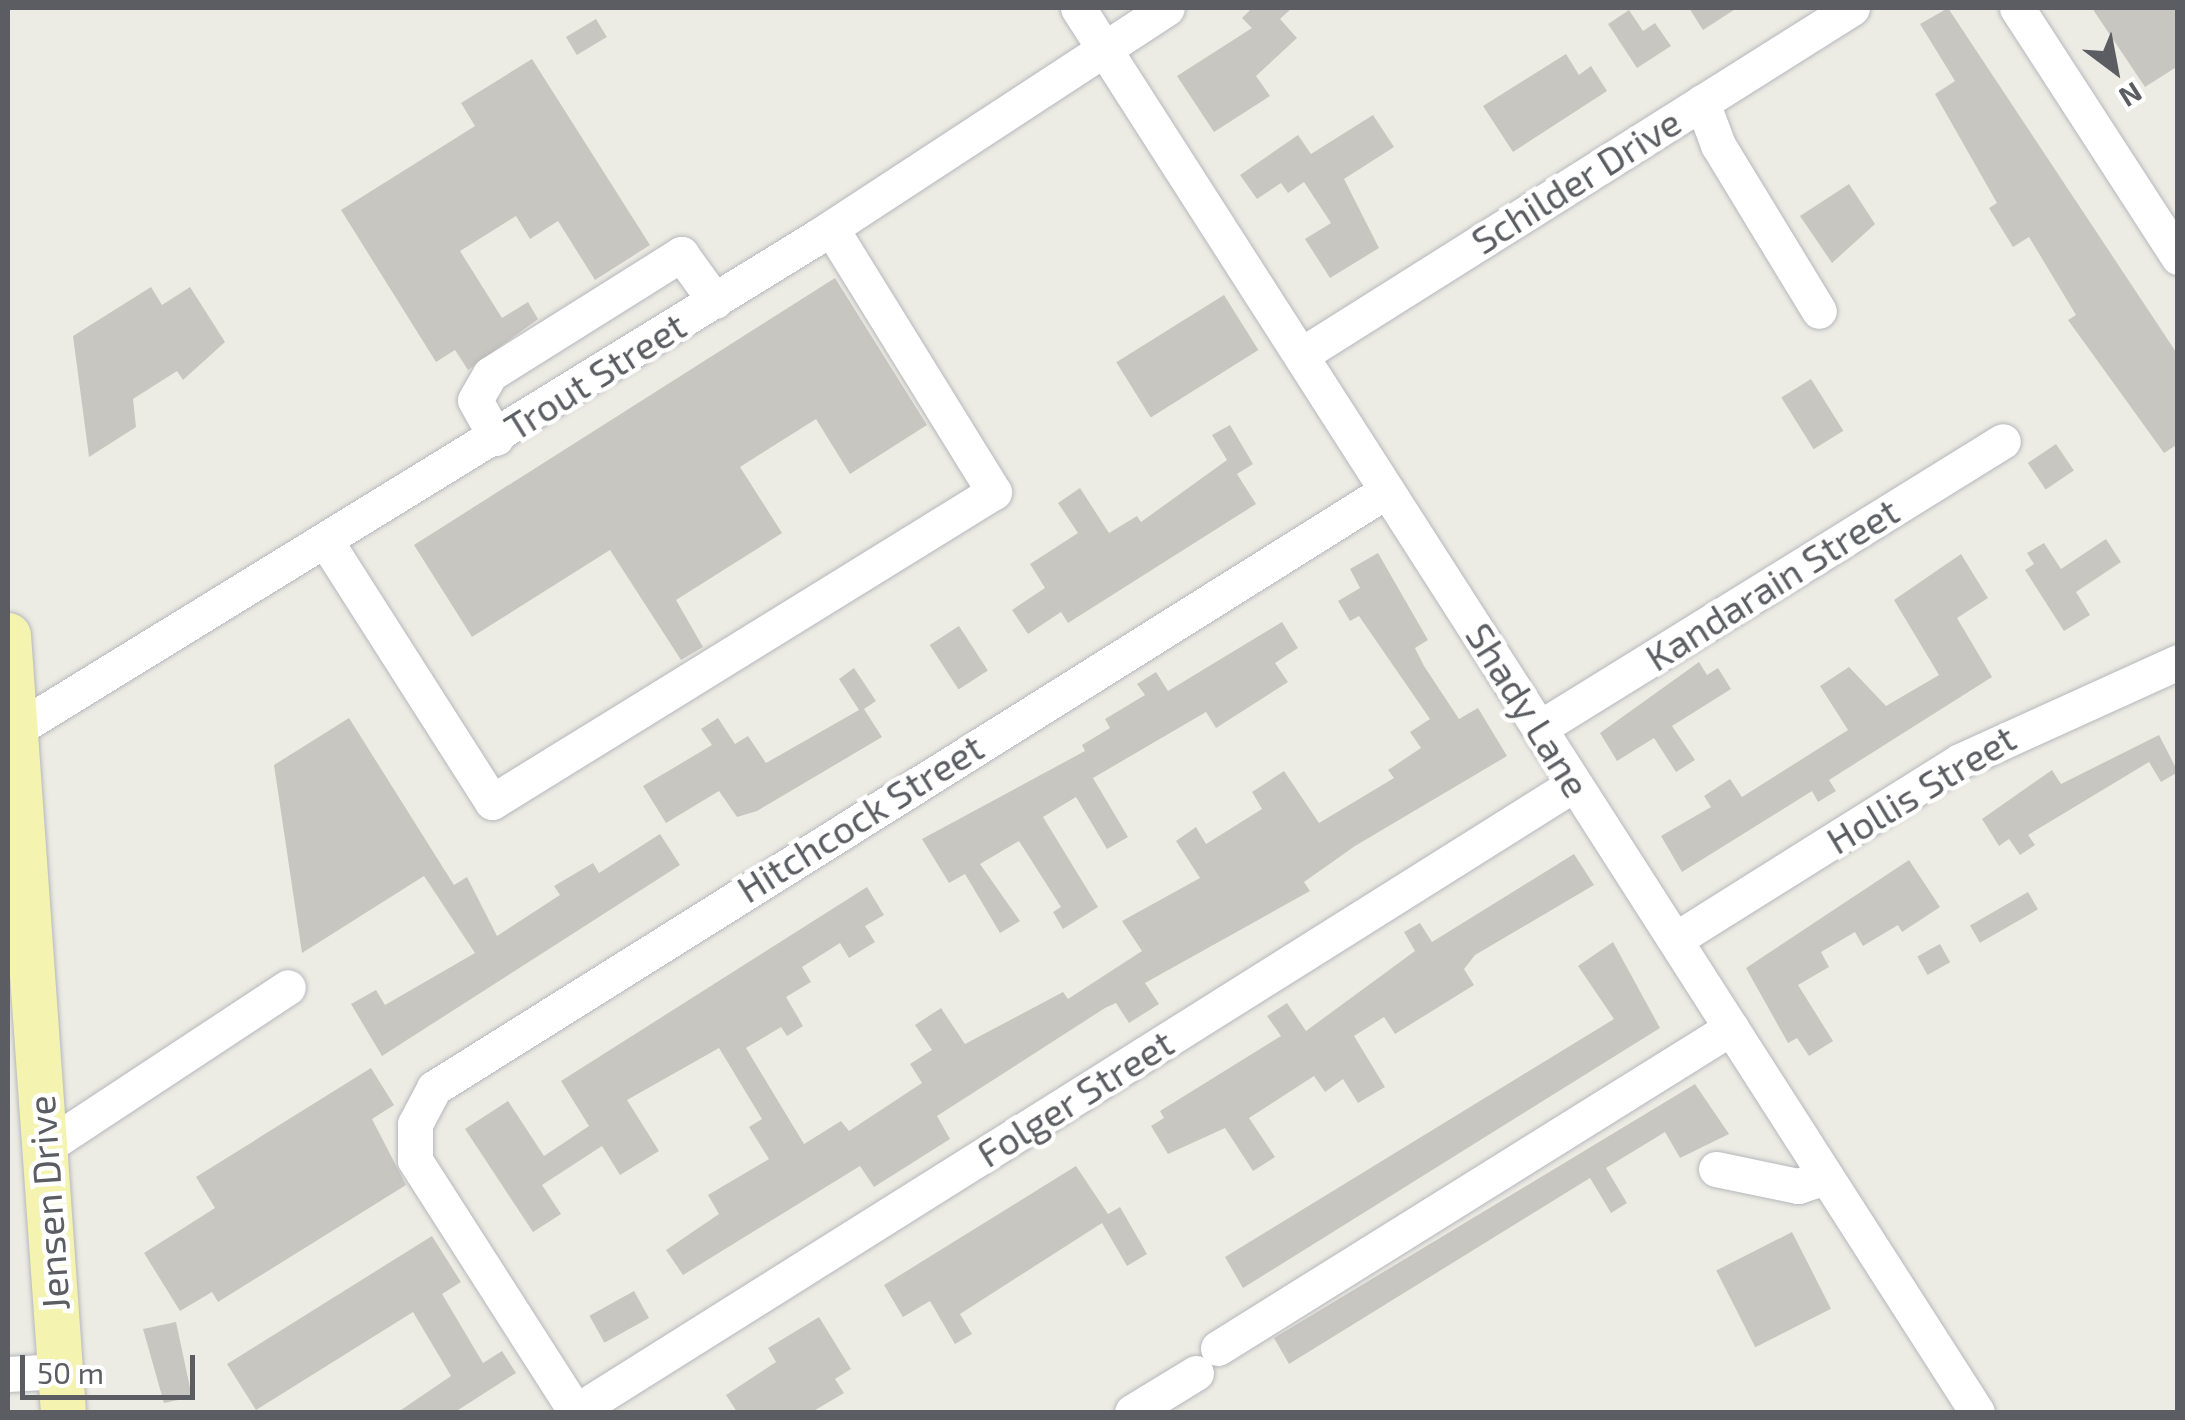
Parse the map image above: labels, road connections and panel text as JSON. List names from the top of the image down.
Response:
{
  "streets": {
    "main road": ["Jensen Drive"],
    "street": [
      "Schilder Drive",
      "Trout Street",
      "Kandarain Street",
      "Shady Lane",
      "Hollis Street",
      "Hitchcock Street",
      "Folger Street"
    ]
  },
  "crossings": [
    ["Schilder Drive", "Shady Lane"],
    ["Trout Street", "Shady Lane"],
    ["Trout Street", "Jensen Drive"],
    ["Kandarain Street", "Shady Lane"],
    ["Shady Lane", "Hollis Street"],
    ["Shady Lane", "Hitchcock Street"],
    ["Shady Lane", "Folger Street"],
    ["Hitchcock Street", "Folger Street"]
  ],
  "scale_bar": "50 m",
  "north": "bottom right"
}
